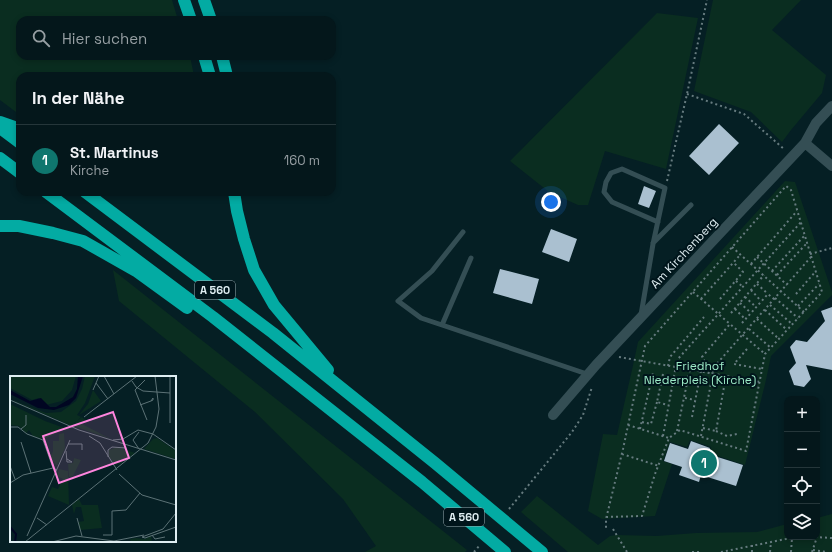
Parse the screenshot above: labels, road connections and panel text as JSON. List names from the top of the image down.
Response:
{
  "streets": {
    "highway": ["A 560"],
    "street": ["Am Kirchenberg"]
  },
  "parks": ["Friedhof Niederpleis (Kirche)"],
  "page": {
    "search": "Hier suchen",
    "heading": "In der Nähe",
    "list": [
      {
        "mark": "1",
        "name": "St. Martinus",
        "note": "Kirche",
        "value": "160 m"
      }
    ],
    "map_buttons": ["+", "−"],
    "pins": "1"
  }
}
